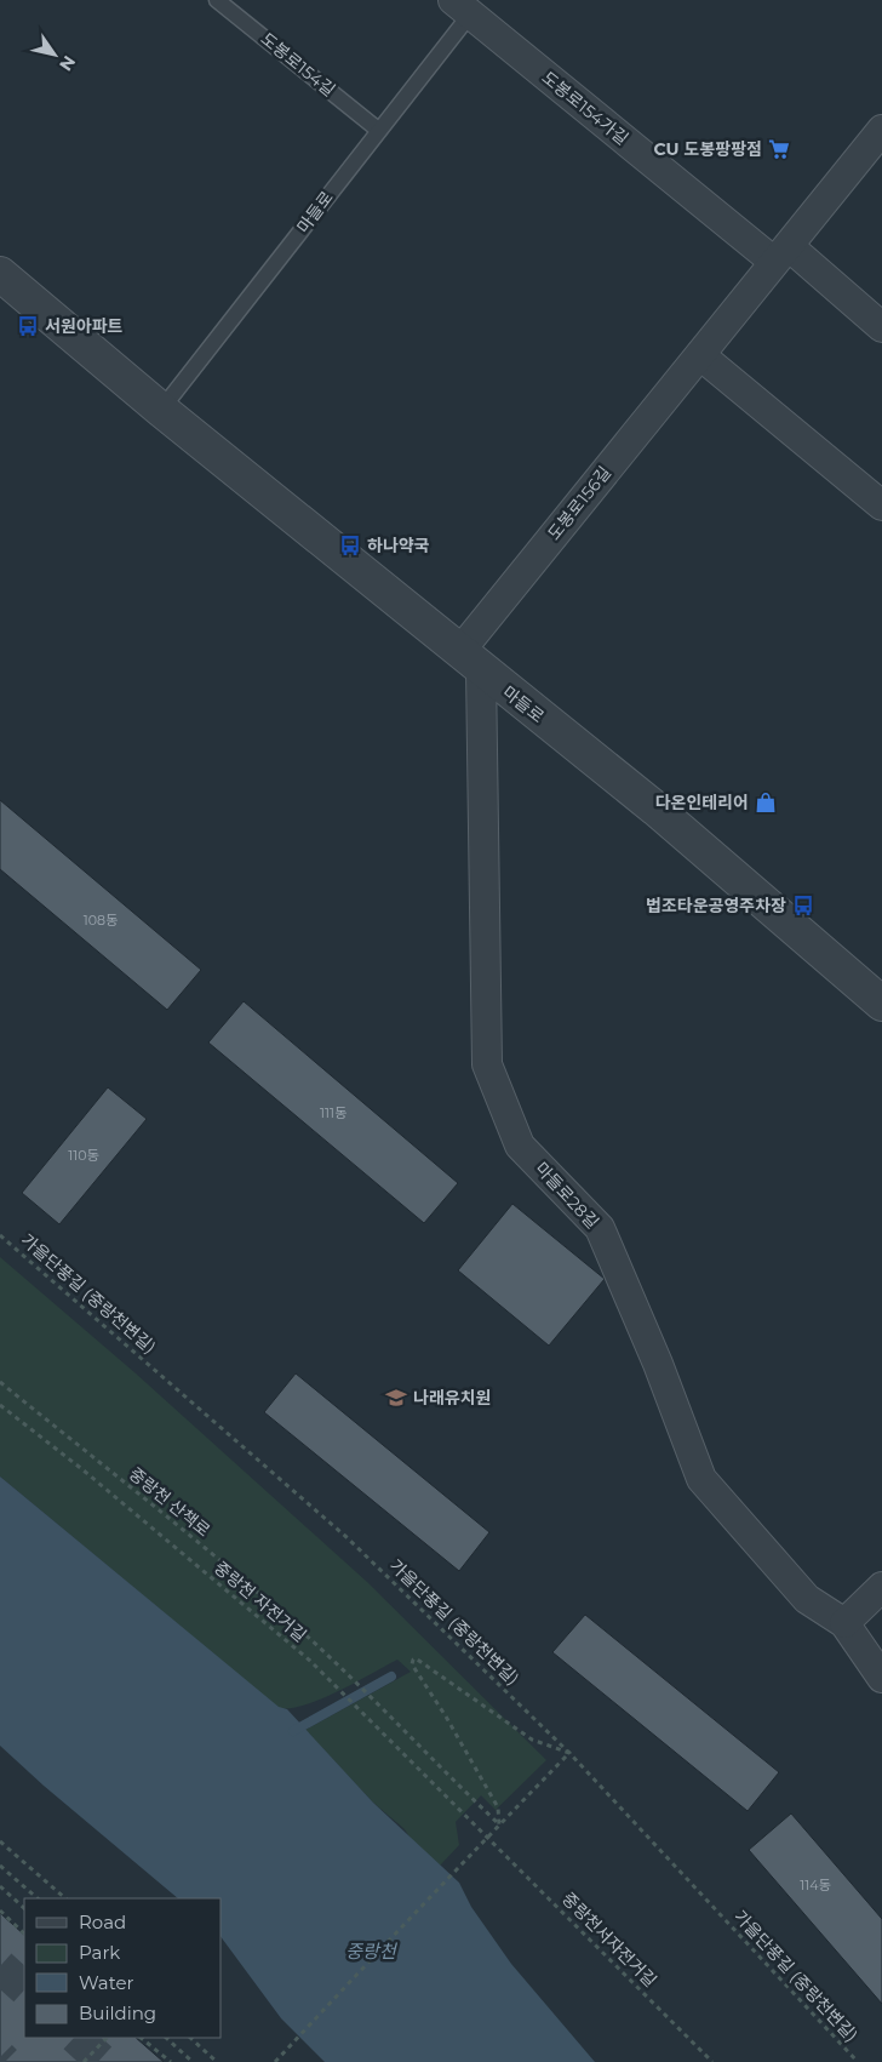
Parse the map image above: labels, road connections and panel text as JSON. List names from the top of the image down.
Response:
{
  "streets": {
    "street": [
      "도봉로154가길",
      "마들로",
      "도봉로156길",
      "마들로28길"
    ],
    "lane": ["도봉로154길"],
    "path": [
      "가을단풍길 (중랑천변길)",
      "중랑천 산책로",
      "중랑천 자전거길",
      "중랑천서자전거길"
    ]
  },
  "crossings": [
    ["도봉로154길", "마들로"],
    ["도봉로154가길", "마들로"],
    ["도봉로154가길", "도봉로156길"],
    ["마들로", "도봉로156길"],
    ["마들로", "마들로28길"],
    ["도봉로156길", "마들로28길"],
    ["중랑천 자전거길", "중랑천서자전거길"]
  ],
  "water": ["중랑천"],
  "places": {
    "supermarket": ["CU 도봉팡팡점"],
    "bus stop": ["서원아파트", "하나약국", "법조타운공영주차장"],
    "shop": ["다온인테리어"],
    "school or university": ["나래유치원"]
  },
  "house_numbers": [
    "108동",
    "111동",
    "110동",
    "114동"
  ],
  "legend": [
    "Road",
    "Park",
    "Water",
    "Building"
  ],
  "north": "bottom right"
}
